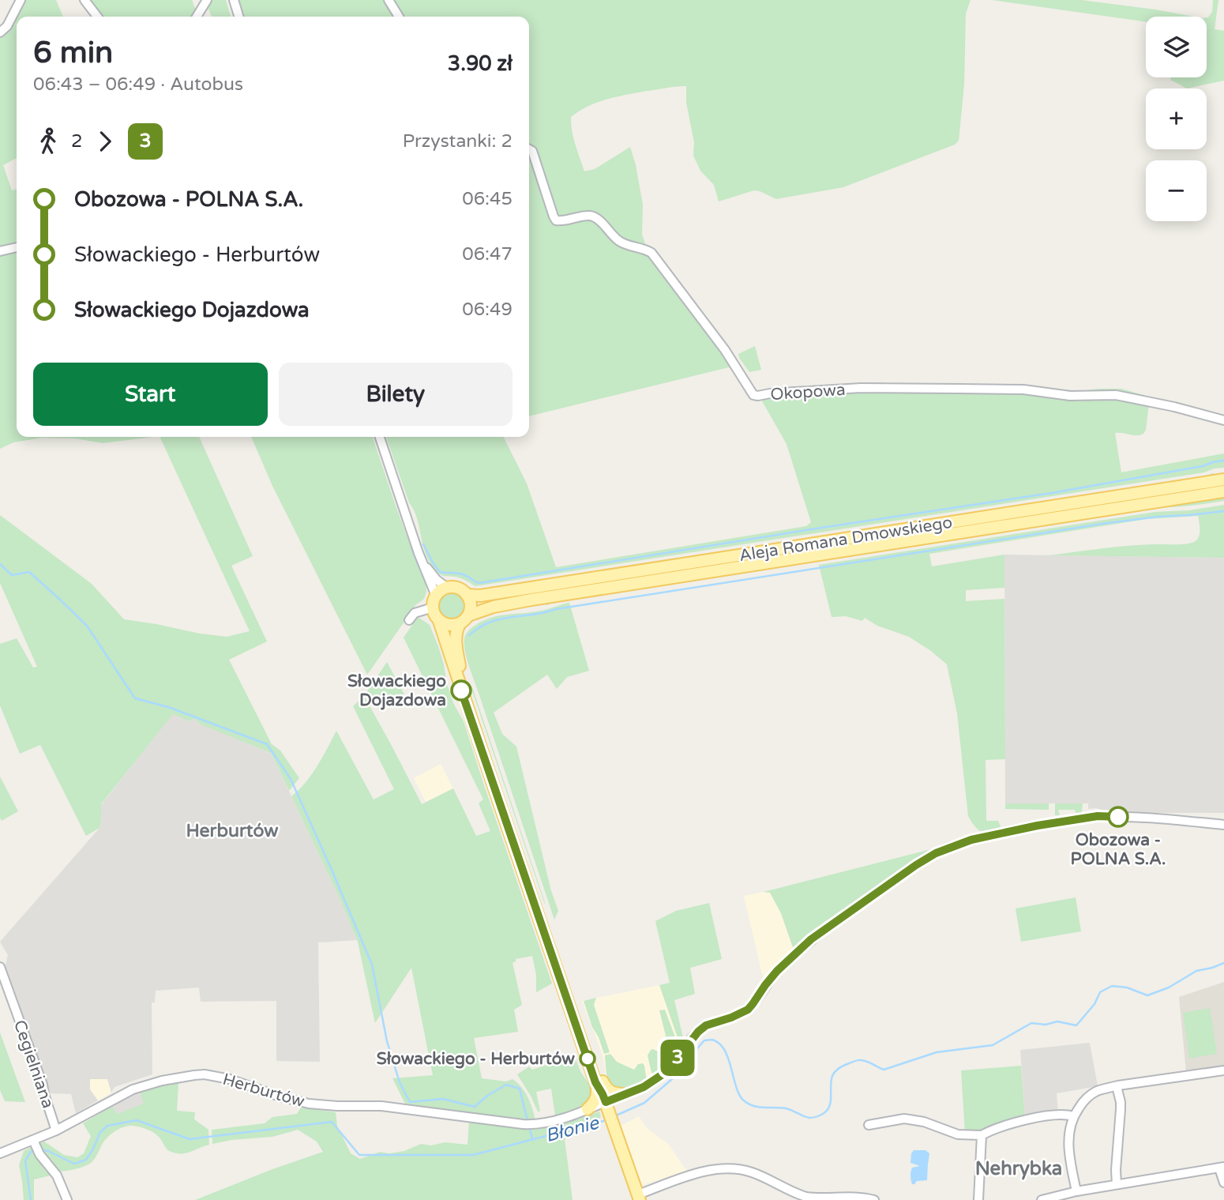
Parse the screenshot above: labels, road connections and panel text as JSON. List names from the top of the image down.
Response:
{
  "streets": {
    "main road": ["Aleja Romana Dmowskiego"],
    "street": ["Okopowa", "Cegielniana", "Herburtów"]
  },
  "crossings": [
    ["Cegielniana", "Herburtów"]
  ],
  "districts": ["Herburtów", "Nehrybka"],
  "water": ["Błonie"],
  "places": ["Słowackiego Dojazdowa", "Obozowa - POLNA S.A.", "Słowackiego - Herburtów"],
  "lines": ["bus line 3"],
  "page": {
    "on_map": "3",
    "map_buttons": ["+", "−"],
    "heading": ["6 min", "06:43 – 06:49 · Autobus", "3.90 zł"],
    "legs": ["2", "3", "Przystanki: 2"],
    "list": [
      {
        "name": "Obozowa - POLNA S.A.",
        "value": "06:45"
      },
      {
        "name": "Słowackiego - Herburtów",
        "value": "06:47"
      },
      {
        "name": "Słowackiego Dojazdowa",
        "value": "06:49"
      }
    ],
    "buttons": ["Start", "Bilety"]
  }
}
